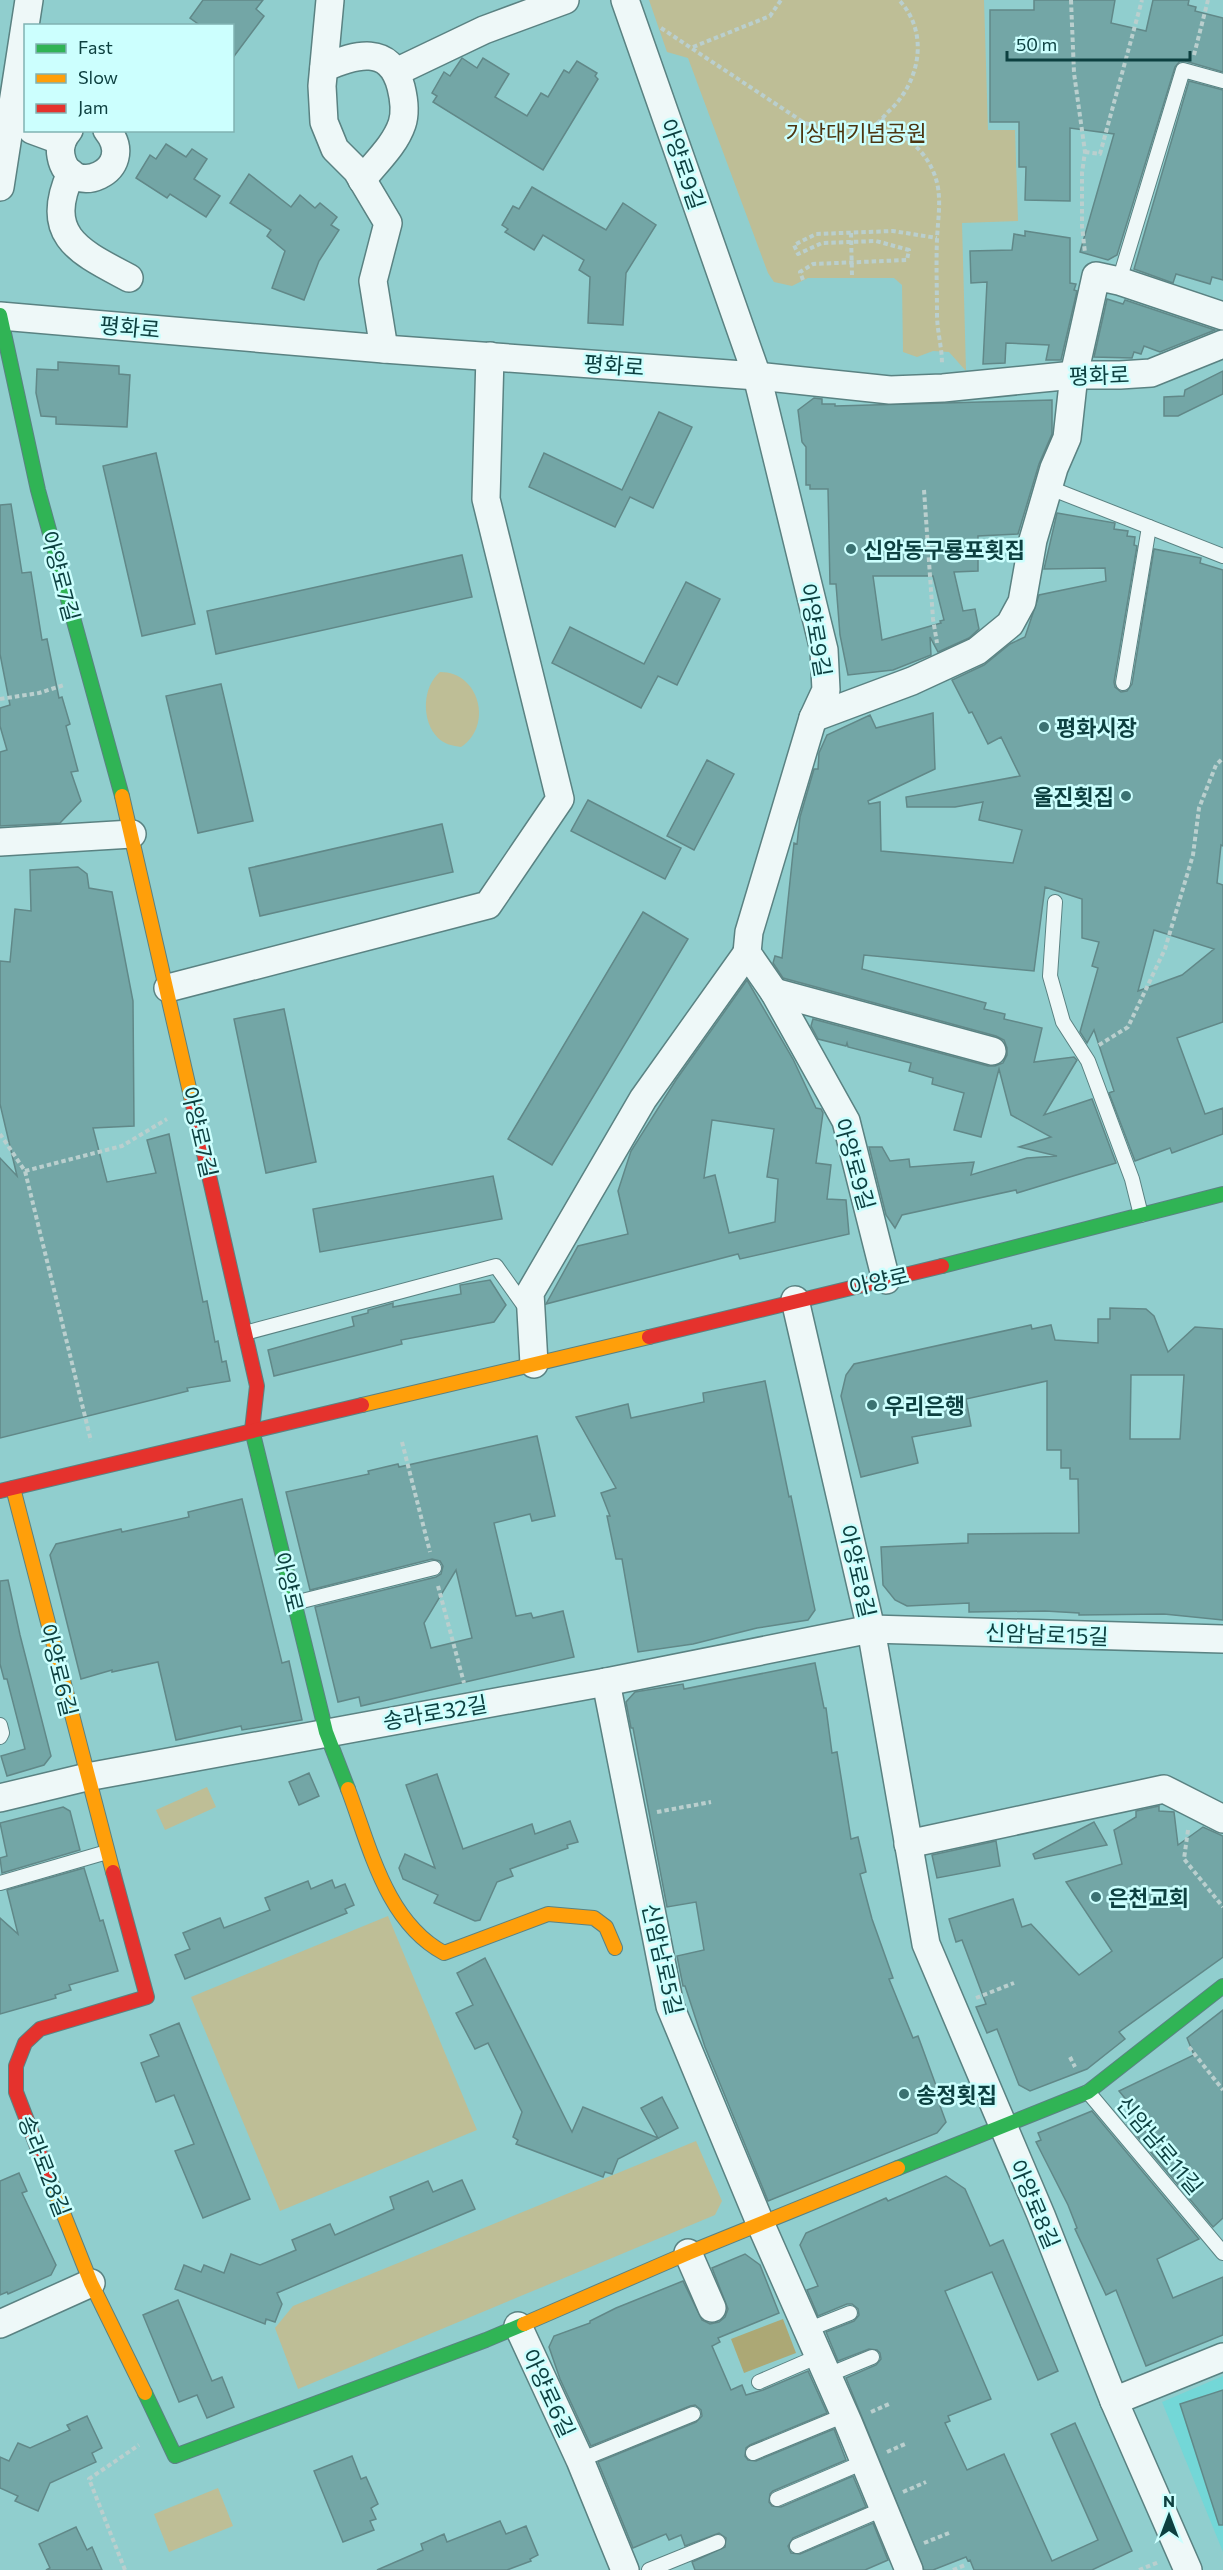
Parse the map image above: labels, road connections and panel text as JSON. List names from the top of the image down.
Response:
{
  "streets": {
    "street": [
      "아양로9길",
      "평화로",
      "아양로7길",
      "아양로",
      "아양로8길",
      "신암남로15길",
      "아양로6길",
      "송라로32길",
      "신암남로5길",
      "신암남로11길",
      "송라로28길"
    ]
  },
  "crossings": [
    ["아양로9길", "평화로"],
    ["아양로9길", "아양로"],
    ["평화로", "아양로7길"],
    ["아양로7길", "아양로"],
    ["아양로", "아양로8길"],
    ["아양로", "아양로6길"],
    ["아양로", "송라로32길"],
    ["아양로8길", "신암남로15길"],
    ["아양로8길", "송라로32길"],
    ["아양로8길", "신암남로11길"],
    ["신암남로15길", "송라로32길"],
    ["아양로6길", "송라로32길"],
    ["아양로6길", "송라로28길"],
    ["송라로32길", "신암남로5길"]
  ],
  "parks": ["기상대기념공원"],
  "places": [
    "신암동구룡포횟집",
    "평화시장",
    "울진횟집",
    "우리은행",
    "은천교회",
    "송정횟집"
  ],
  "legend": ["Fast", "Slow", "Jam"],
  "scale_bar": "50 m",
  "north": "top"
}
